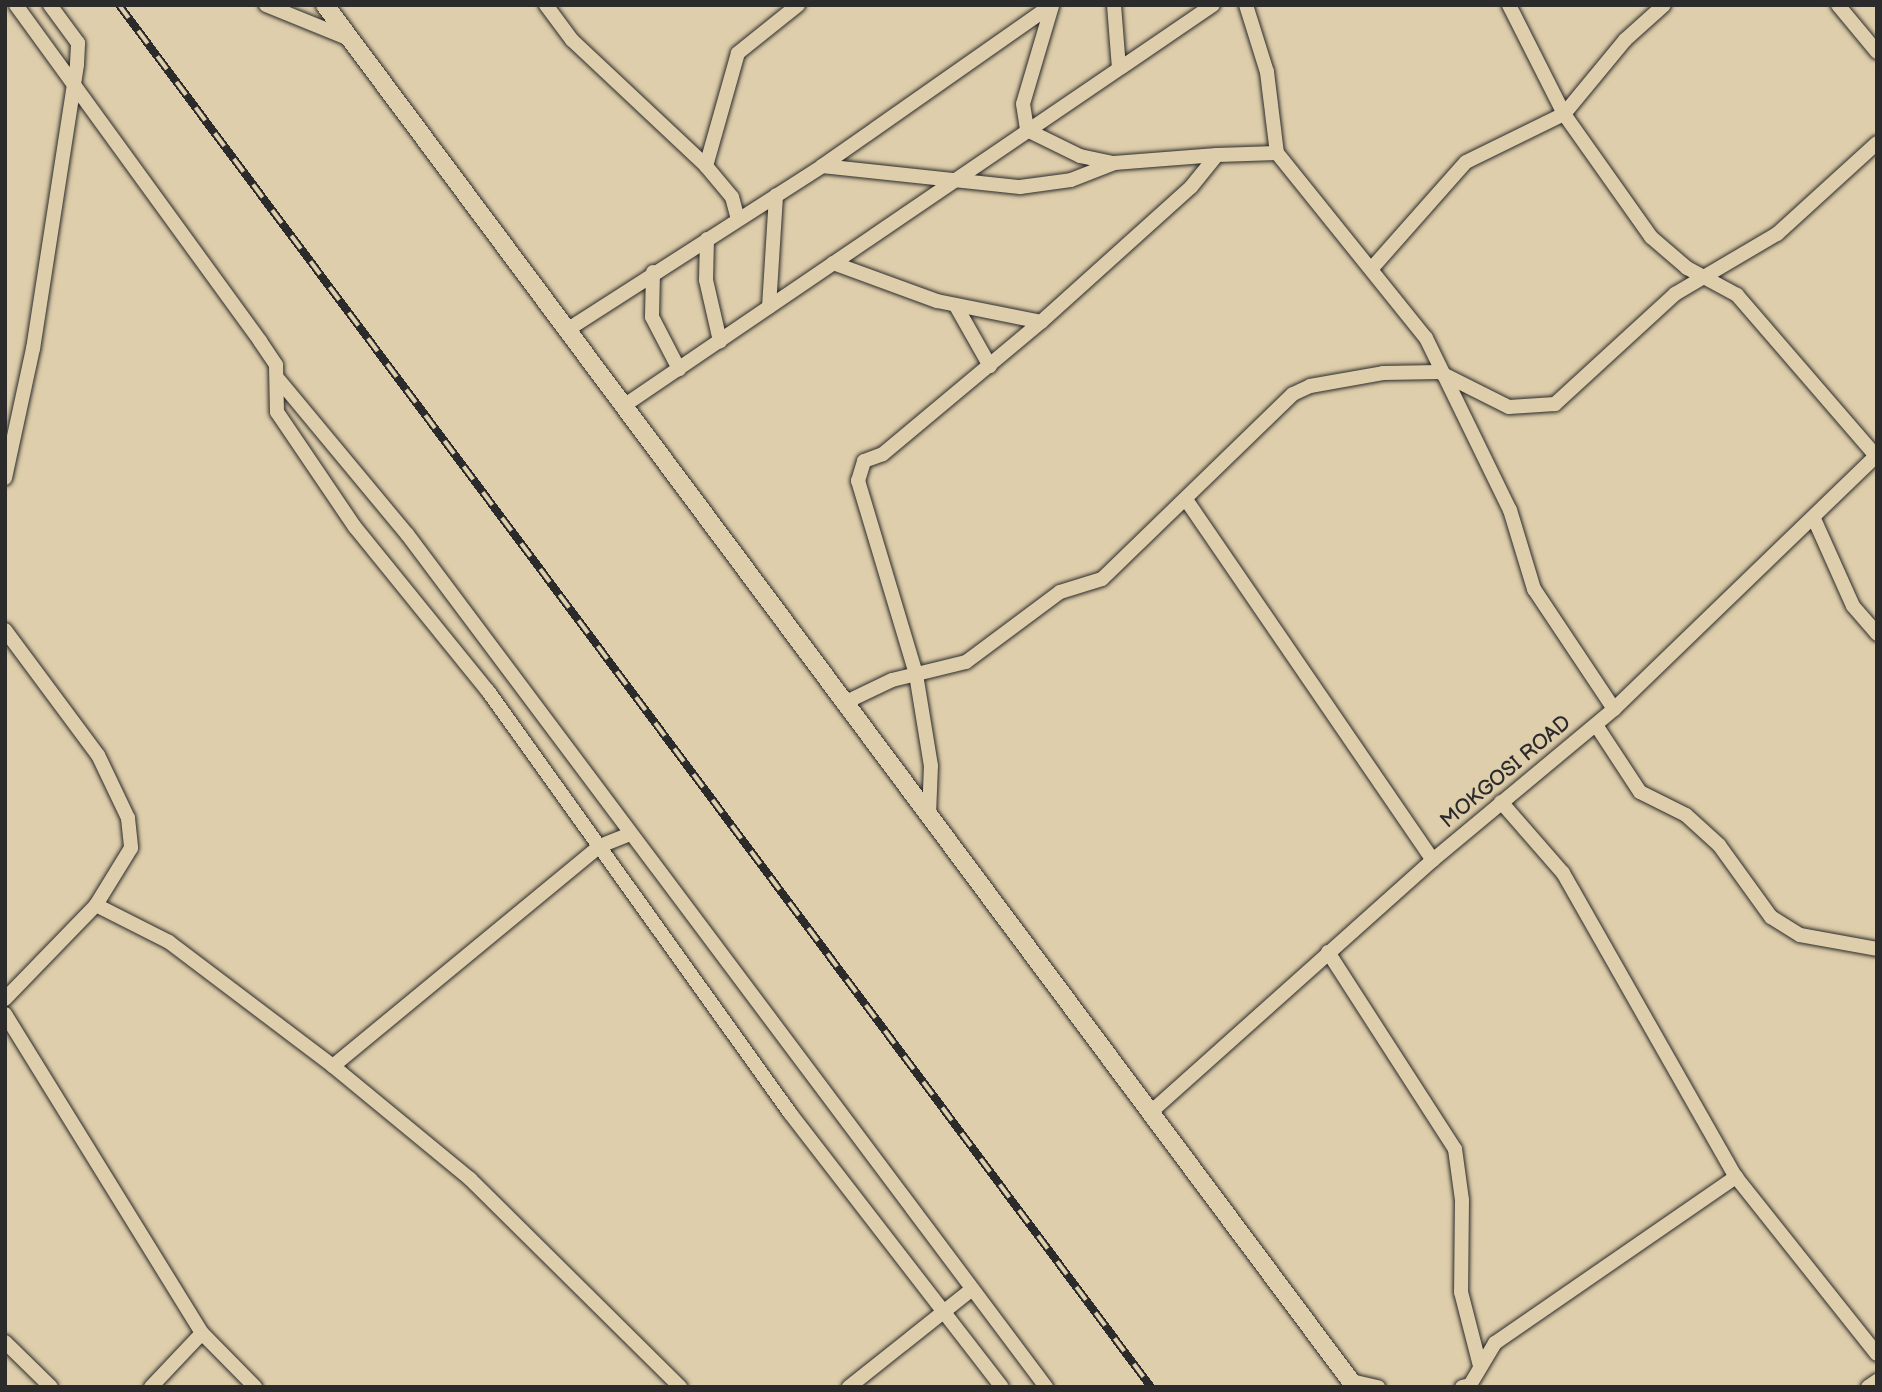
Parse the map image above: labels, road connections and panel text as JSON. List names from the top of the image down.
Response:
{
  "streets": {
    "street": ["MOKGOSI ROAD"]
  }
}
